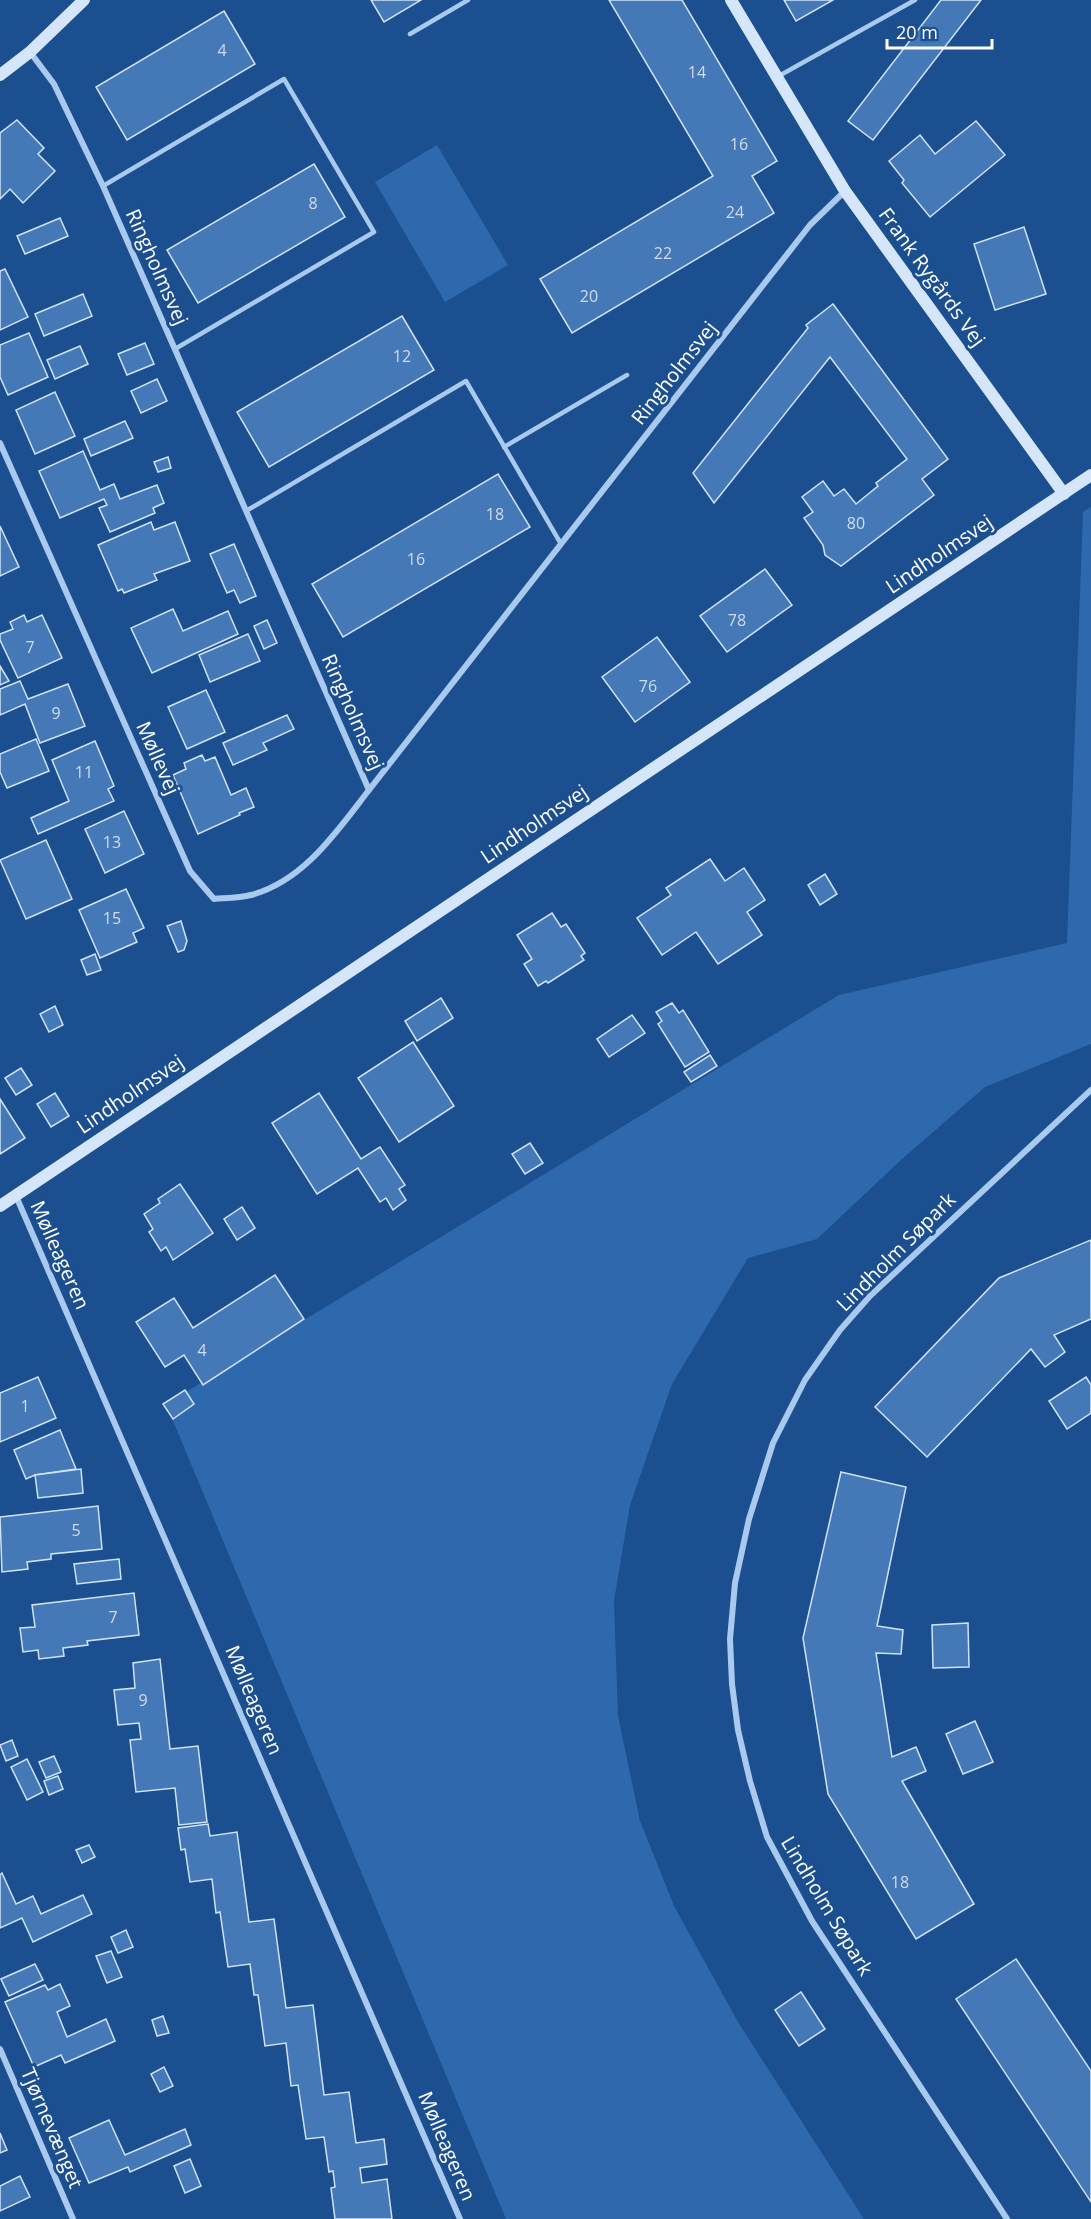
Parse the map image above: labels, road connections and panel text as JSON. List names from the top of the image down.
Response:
{
  "streets": {
    "street": [
      "Ringholmsvej",
      "Frank Rygårds Vej",
      "Lindholmsvej",
      "Møllevej",
      "Lindholm Søpark",
      "Mølleageren",
      "Tjørnevænget"
    ]
  },
  "crossings": [
    ["Ringholmsvej", "Frank Rygårds Vej"],
    ["Ringholmsvej", "Møllevej"],
    ["Frank Rygårds Vej", "Lindholmsvej"],
    ["Lindholmsvej", "Mølleageren"]
  ],
  "house_numbers": [
    "4",
    "14",
    "16",
    "8",
    "24",
    "22",
    "20",
    "12",
    "18",
    "80",
    "16",
    "78",
    "7",
    "76",
    "9",
    "11",
    "13",
    "15",
    "4",
    "1",
    "5",
    "7",
    "9",
    "18"
  ],
  "scale_bar": "20 m"
}
